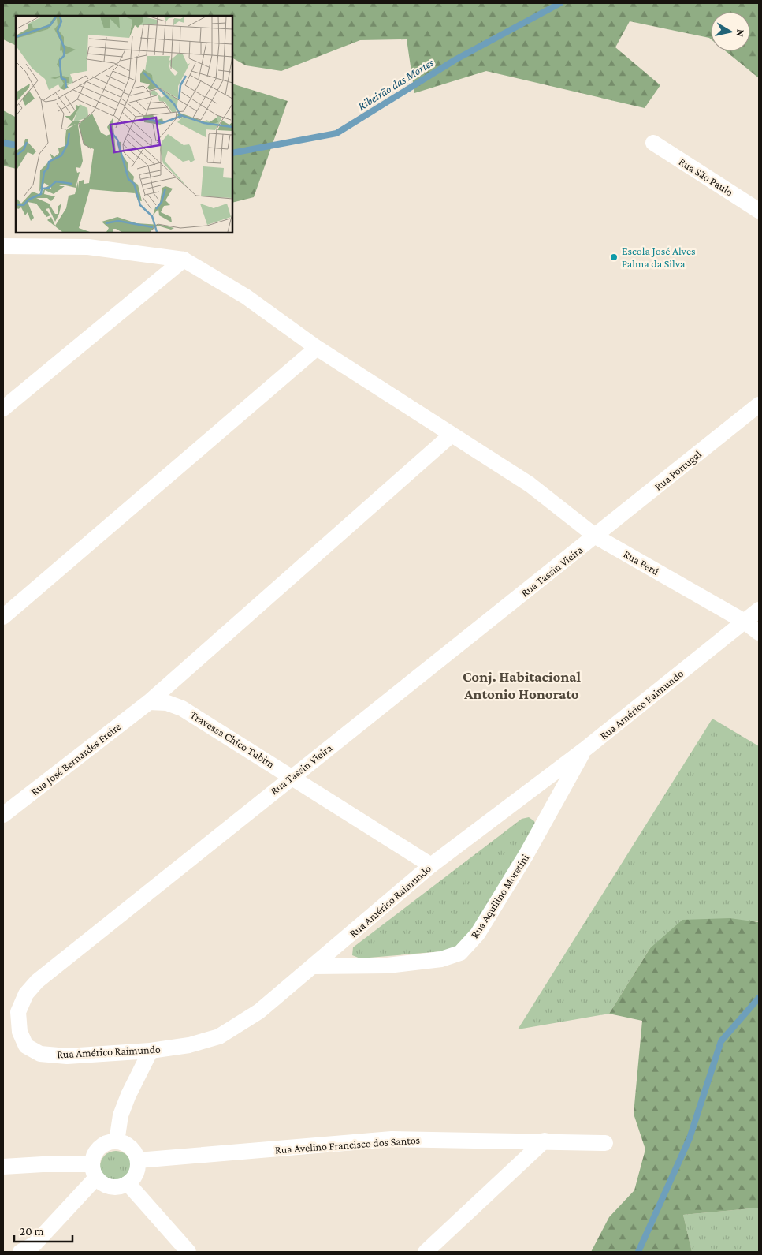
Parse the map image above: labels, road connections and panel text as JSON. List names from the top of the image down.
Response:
{
  "streets": {
    "street": [
      "Rua São Paulo",
      "Rua Portugal",
      "Rua Perú",
      "Rua Tassin Vieira",
      "Rua Américo Raimundo",
      "Travessa Chico Tubim",
      "Rua José Bernardes Freire",
      "Rua Aquilino Moretini",
      "Rua Avelino Francisco dos Santos"
    ]
  },
  "crossings": [
    ["Rua Portugal", "Rua Perú"],
    ["Rua Portugal", "Rua Tassin Vieira"],
    ["Rua Perú", "Rua Tassin Vieira"],
    ["Rua Perú", "Rua Américo Raimundo"],
    ["Rua Perú", "Rua José Bernardes Freire"],
    ["Rua Tassin Vieira", "Rua Américo Raimundo"],
    ["Rua Tassin Vieira", "Travessa Chico Tubim"],
    ["Rua Américo Raimundo", "Travessa Chico Tubim"],
    ["Rua Américo Raimundo", "Rua Aquilino Moretini"],
    ["Travessa Chico Tubim", "Rua José Bernardes Freire"]
  ],
  "districts": ["Conj. Habitacional Antonio Honorato"],
  "water": ["Ribeirão das Mortes"],
  "places": ["Escola José Alves Palma da Silva"],
  "scale_bar": "20 m",
  "north": "right"
}
